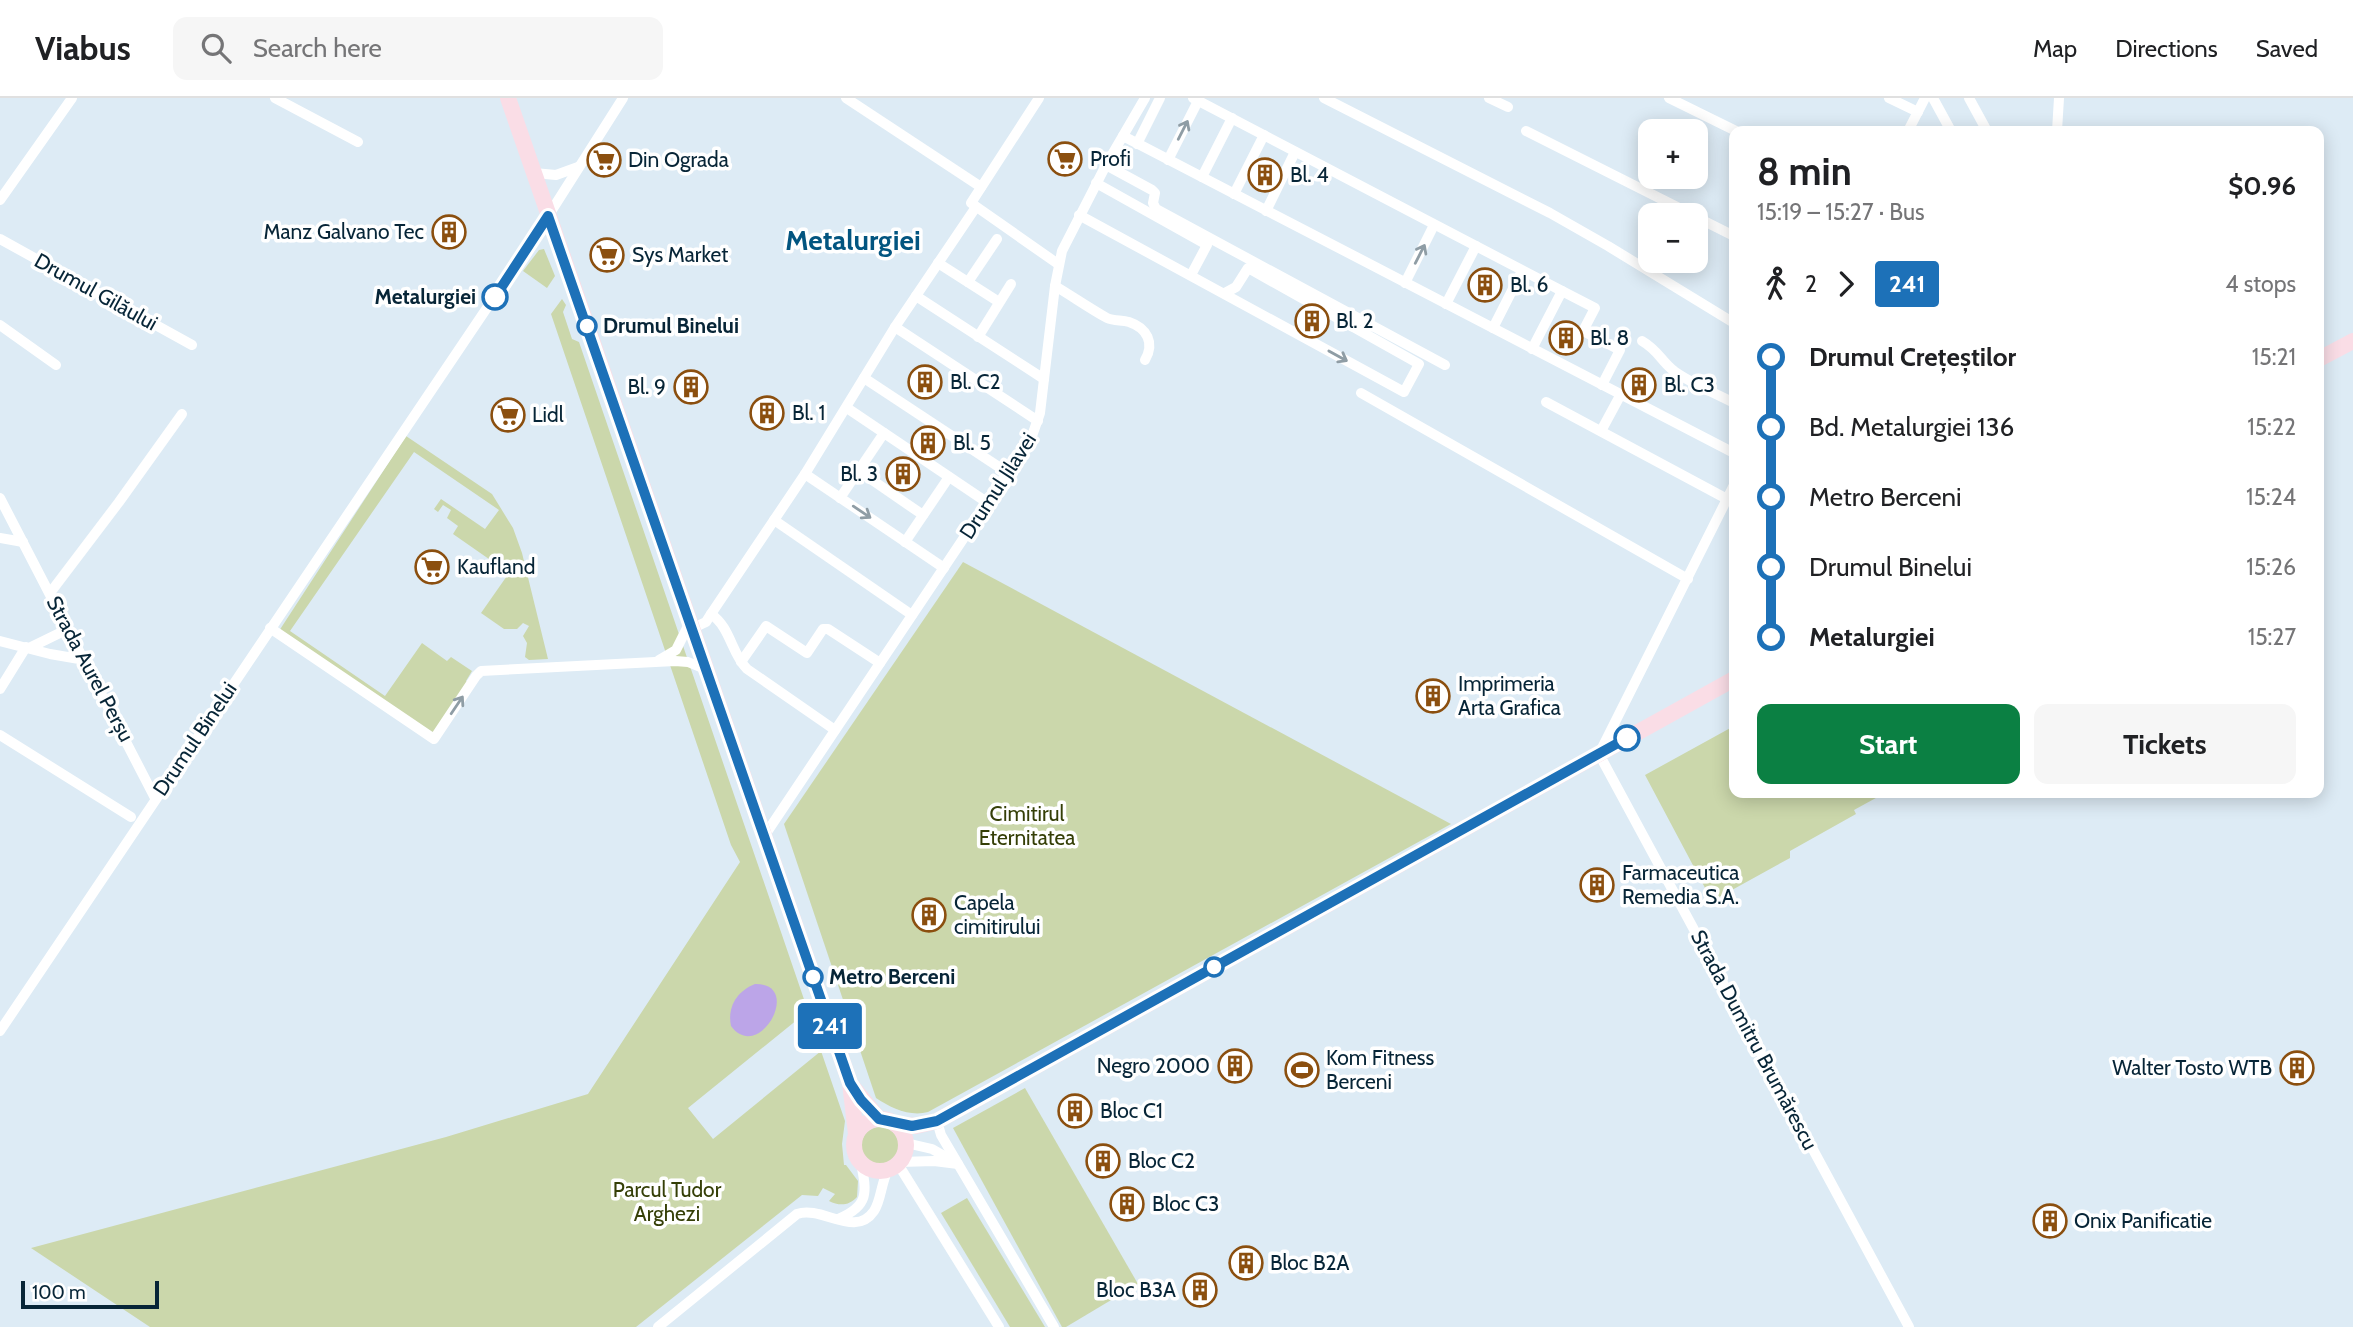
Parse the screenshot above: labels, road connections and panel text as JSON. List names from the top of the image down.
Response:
{
  "streets": {
    "street": [
      "Drumul Gilăului",
      "Drumul Jilavei",
      "Strada Aurel Perșu",
      "Drumul Binelui",
      "Strada Dumitru Brumărescu"
    ]
  },
  "crossings": [
    ["Strada Aurel Perșu", "Drumul Binelui"]
  ],
  "districts": ["Metalurgiei"],
  "parks": ["Cimitirul Eternitatea", "Parcul Tudor Arghezi"],
  "places": {
    "supermarket": [
      "Profi",
      "Din Ograda",
      "Sys Market",
      "Lidl",
      "Kaufland"
    ],
    "building": [
      "Bl. 4",
      "Manz Galvano Tec",
      "Bl. 6",
      "Bl. 2",
      "Bl. 8",
      "Bl. C2",
      "Bl. C3",
      "Bl. 9",
      "Bl. 1",
      "Bl. 5",
      "Bl. 3",
      "Imprimeria Arta Grafica",
      "Farmaceutica Remedia S.A.",
      "Capela cimitirului",
      "Negro 2000",
      "Walter Tosto WTB",
      "Bloc C1",
      "Bloc C2",
      "Bloc C3",
      "Onix Panificatie",
      "Bloc B2A",
      "Bloc B3A"
    ],
    "other": ["Metalurgiei", "Drumul Binelui", "Metro Berceni"],
    "sports": ["Kom Fitness Berceni"]
  },
  "lines": ["bus line 241"],
  "scale_bar": "100 m",
  "page": {
    "header": "Viabus",
    "search": "Search here",
    "nav": ["Map", "Directions", "Saved"],
    "on_map": "241",
    "map_buttons": ["+", "−"],
    "heading": ["8 min", "15:19 – 15:27 · Bus", "$0.96"],
    "legs": ["2", "241", "4 stops"],
    "list": [
      {
        "name": "Drumul Crețeștilor",
        "value": "15:21"
      },
      {
        "name": "Bd. Metalurgiei 136",
        "value": "15:22"
      },
      {
        "name": "Metro Berceni",
        "value": "15:24"
      },
      {
        "name": "Drumul Binelui",
        "value": "15:26"
      },
      {
        "name": "Metalurgiei",
        "value": "15:27"
      }
    ],
    "buttons": ["Start", "Tickets"],
    "scale": "100 m"
  }
}
